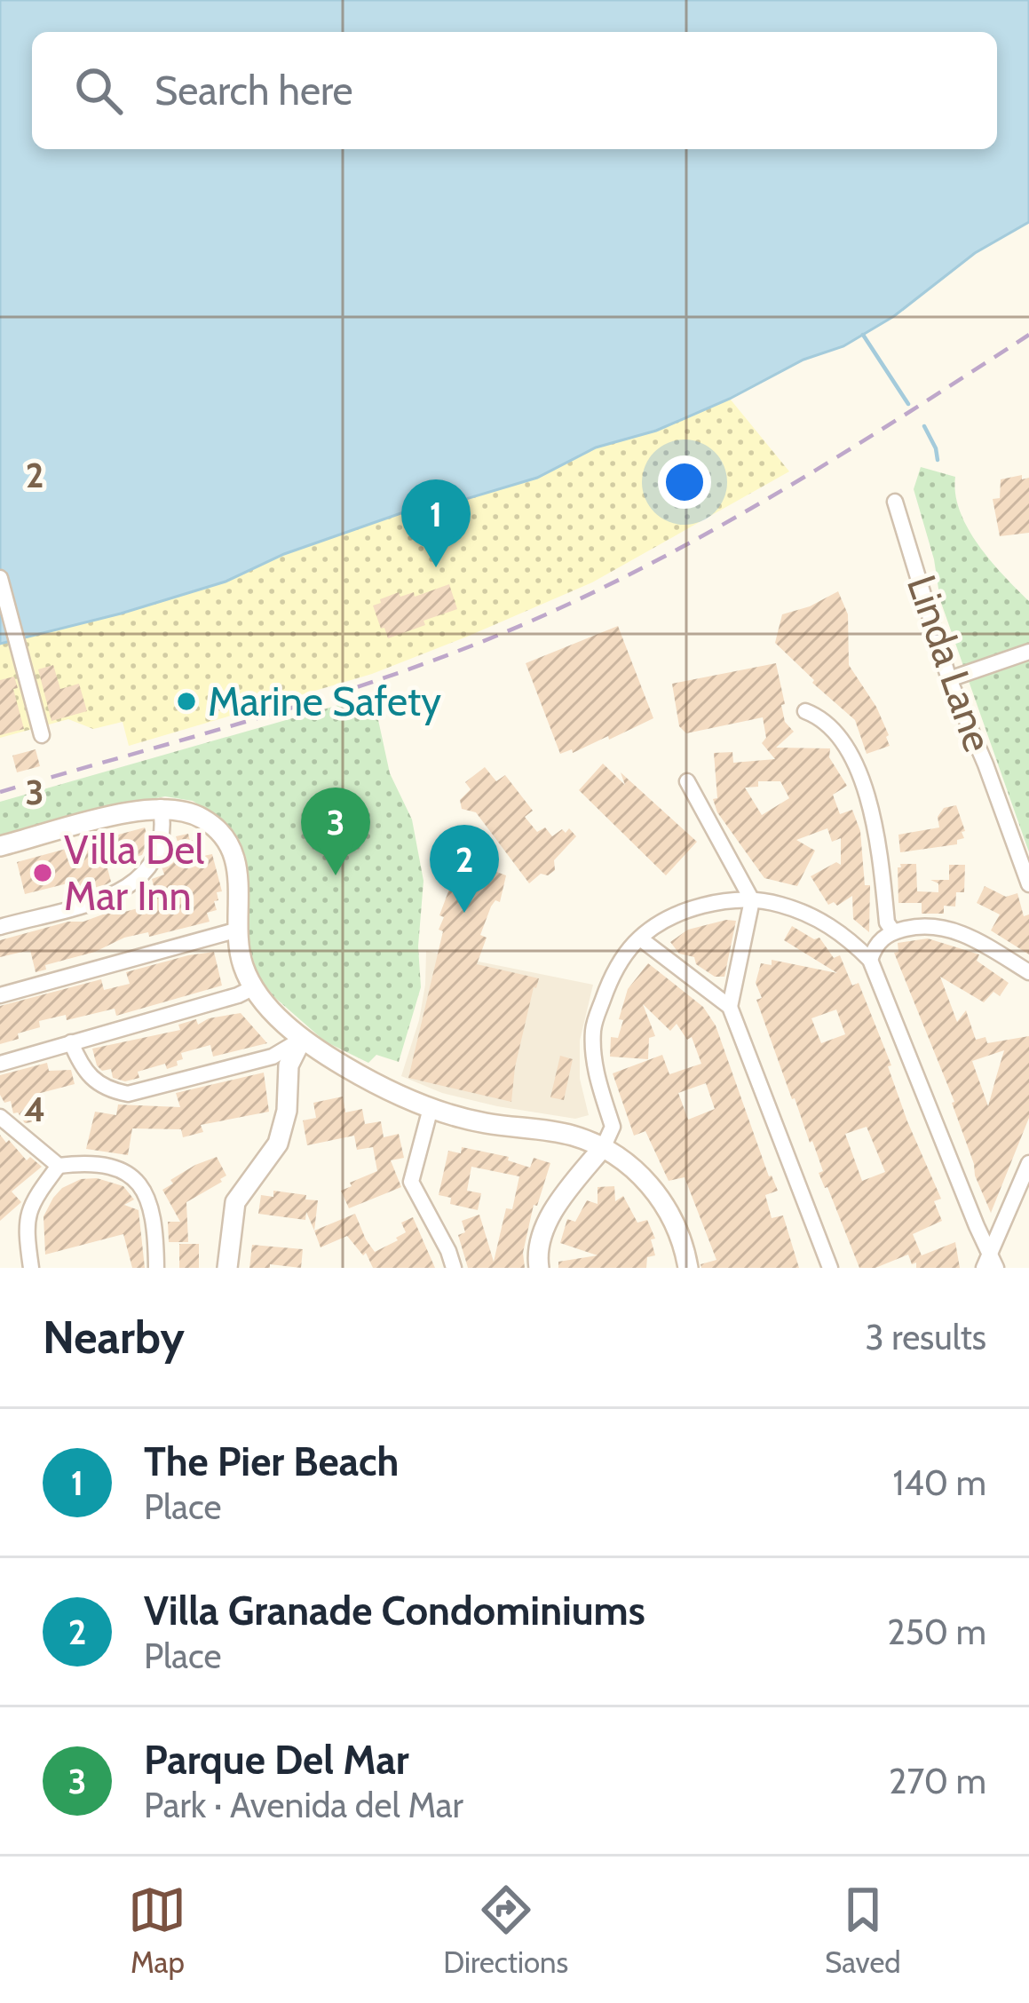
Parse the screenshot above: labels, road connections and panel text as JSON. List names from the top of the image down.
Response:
{
  "streets": {
    "street": ["Linda Lane"]
  },
  "places": ["Marine Safety", "Villa Del Mar Inn"],
  "page": {
    "search": "Search here",
    "pins": ["1", "3", "2"],
    "heading": ["Nearby", "3 results"],
    "list": [
      {
        "mark": "1",
        "name": "The Pier Beach",
        "note": "Place",
        "value": "140 m"
      },
      {
        "mark": "2",
        "name": "Villa Granade Condominiums",
        "note": "Place",
        "value": "250 m"
      },
      {
        "mark": "3",
        "name": "Parque Del Mar",
        "note": "Park · Avenida del Mar",
        "value": "270 m"
      }
    ],
    "nav": ["Map", "Directions", "Saved"]
  },
  "grid": {
    "rows": ["2", "3", "4"]
  }
}
